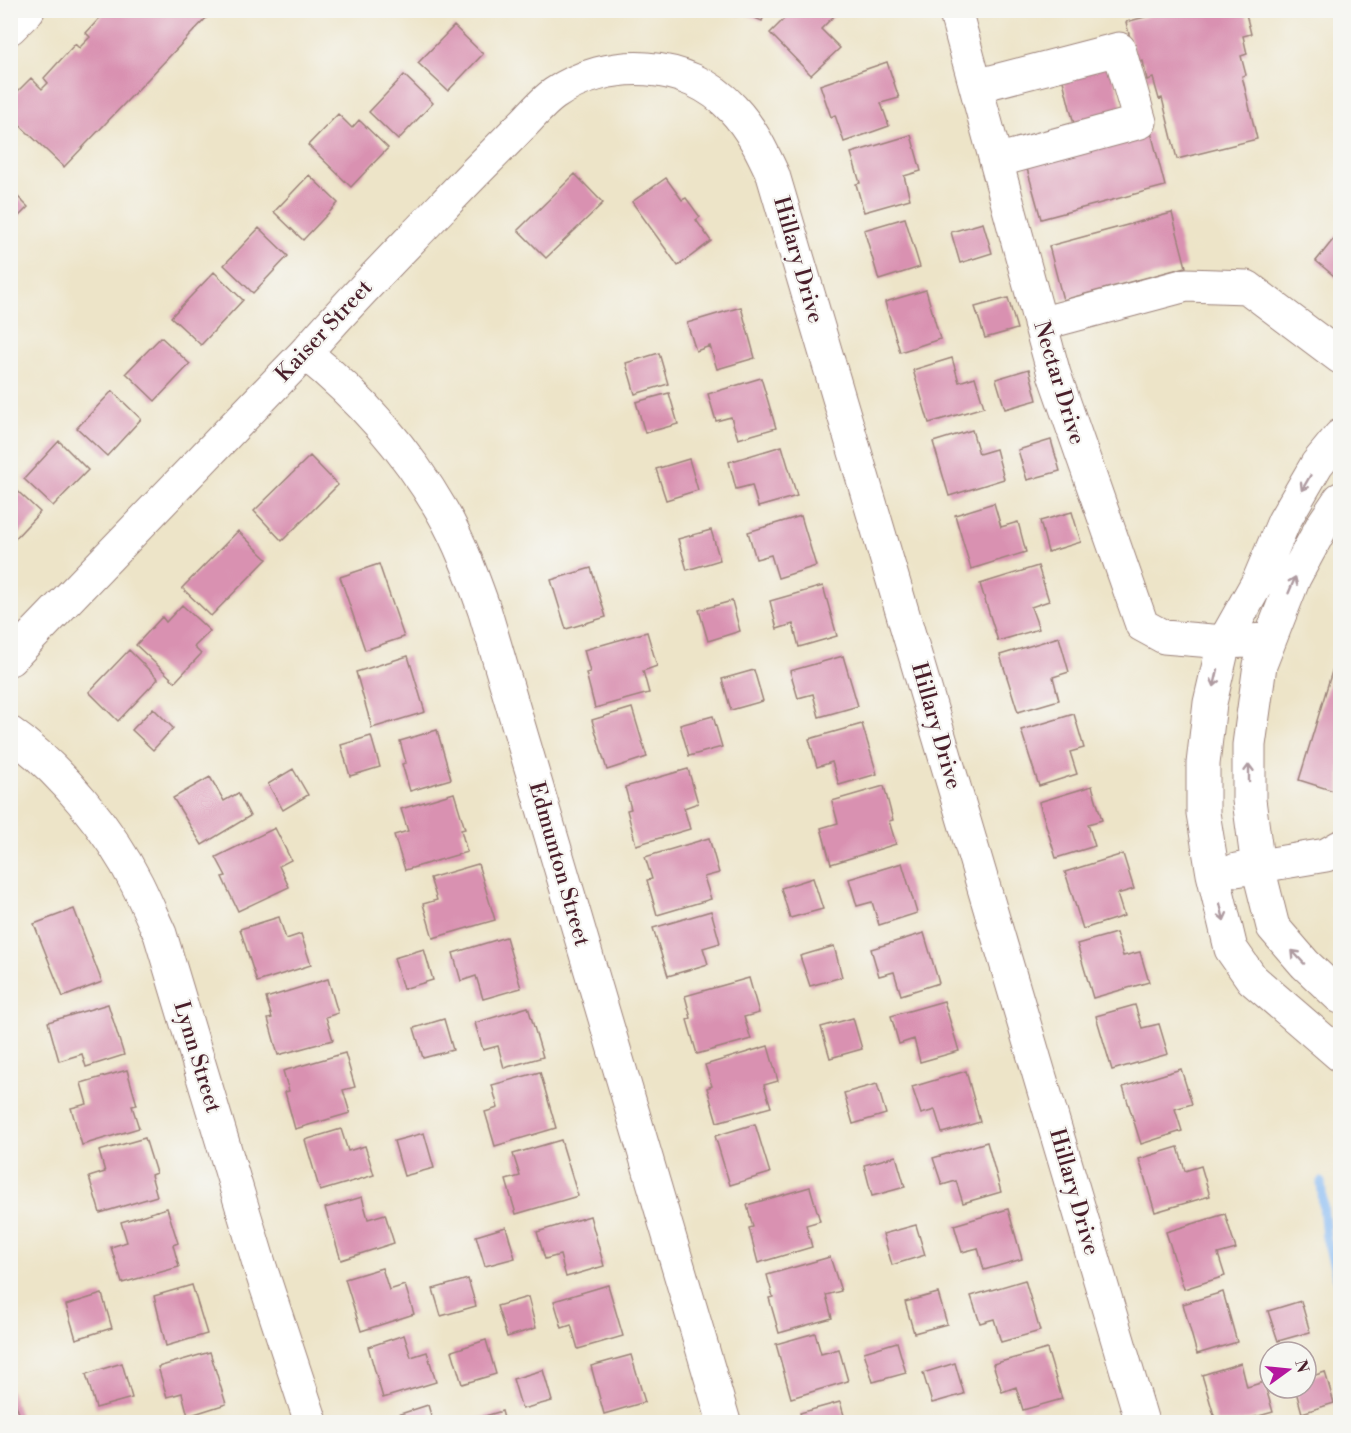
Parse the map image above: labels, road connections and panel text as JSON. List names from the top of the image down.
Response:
{
  "streets": {
    "street": [
      "Hillary Drive",
      "Kaiser Street",
      "Nectar Drive",
      "Edmunton Street",
      "Lynn Street"
    ]
  },
  "crossings": [
    ["Hillary Drive", "Kaiser Street"],
    ["Kaiser Street", "Edmunton Street"]
  ],
  "north": "right"
}
